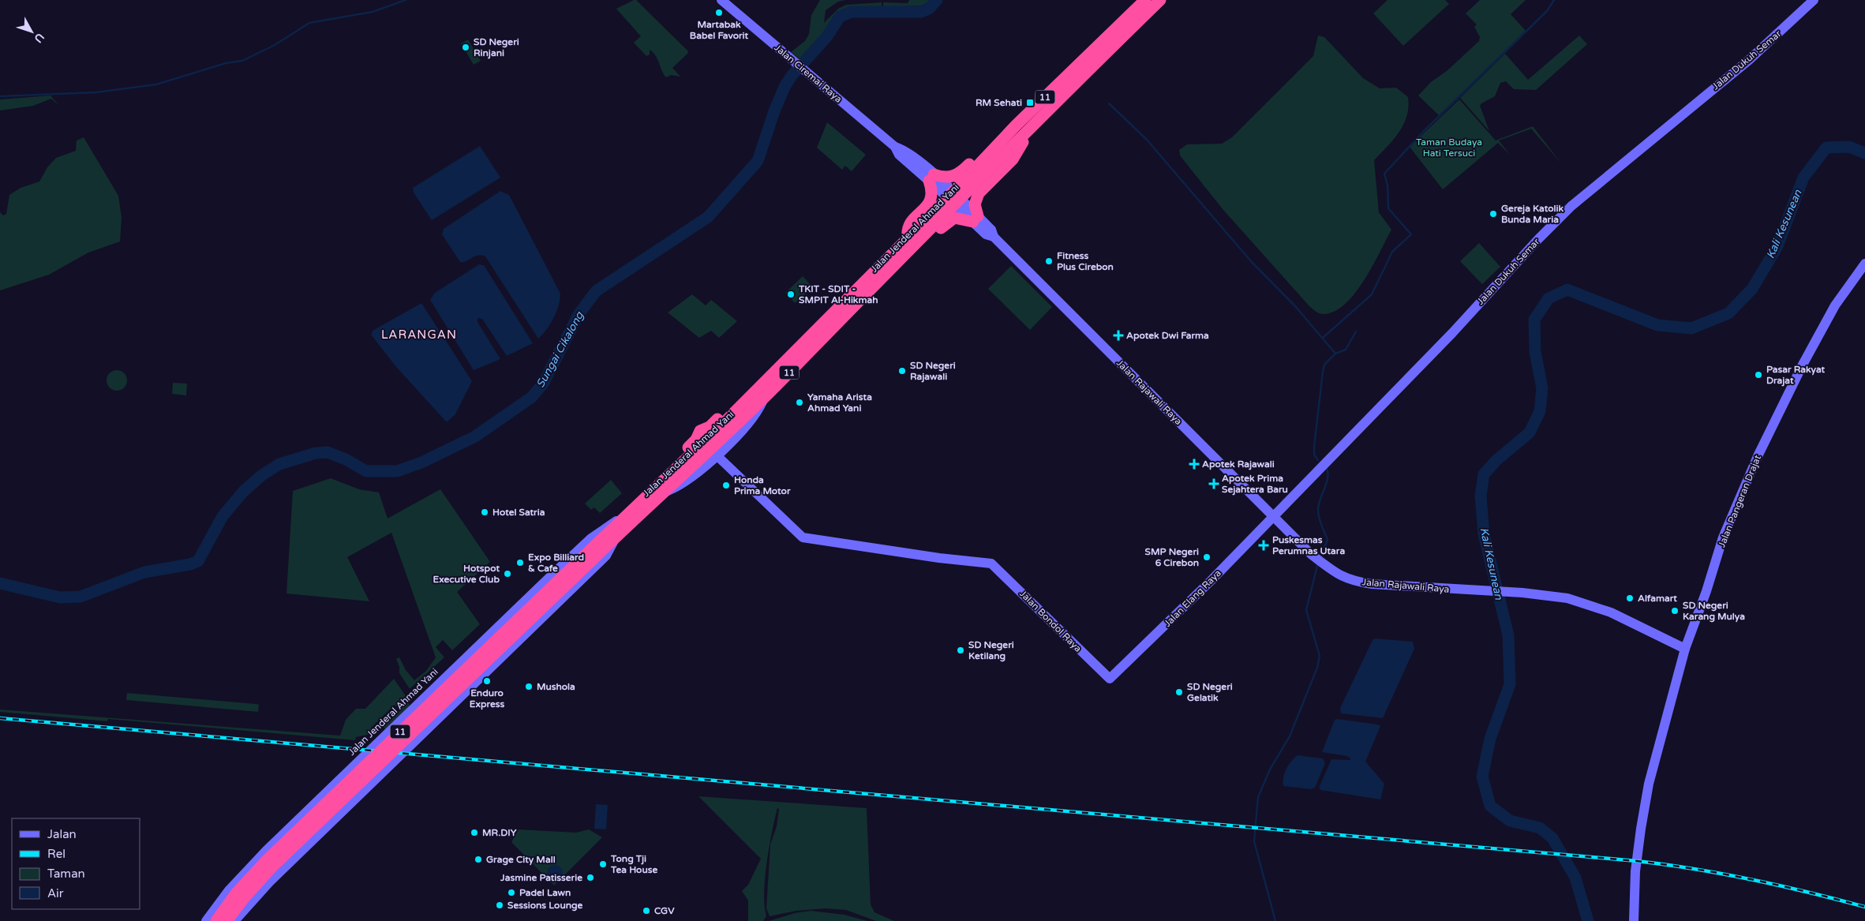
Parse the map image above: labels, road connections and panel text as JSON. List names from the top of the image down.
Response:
{
  "streets": {
    "highway": ["11", "Jalan Jenderal Ahmad Yani"],
    "street": [
      "Jalan Dukuh Semar",
      "Jalan Ciremai Raya",
      "Jalan Rajawali Raya",
      "Jalan Pangeran Drajat",
      "Jalan Elang Raya",
      "Jalan Bondol Raya"
    ]
  },
  "crossings": [
    ["Jalan Dukuh Semar", "Jalan Rajawali Raya"],
    ["Jalan Dukuh Semar", "Jalan Elang Raya"],
    ["Jalan Ciremai Raya", "Jalan Jenderal Ahmad Yani"],
    ["Jalan Ciremai Raya", "Jalan Rajawali Raya"],
    ["Jalan Jenderal Ahmad Yani", "Jalan Rajawali Raya"],
    ["Jalan Rajawali Raya", "Jalan Pangeran Drajat"],
    ["Jalan Rajawali Raya", "Jalan Elang Raya"],
    ["Jalan Elang Raya", "Jalan Bondol Raya"]
  ],
  "districts": ["LARANGAN"],
  "water": ["Kali Kesunean", "Sungai Cikalong"],
  "parks": ["Taman Budaya Hati Tersuci"],
  "places": {
    "other": [
      "Martabak Babel Favorit",
      "SD Negeri Rinjani",
      "Gereja Katolik Bunda Maria",
      "Fitness Plus Cirebon",
      "TKIT - SDIT - SMPIT Al-Hikmah",
      "SD Negeri Rajawali",
      "Pasar Rakyat Drajat",
      "Yamaha Arista Ahmad Yani",
      "Honda Prima Motor",
      "Hotel Satria",
      "SMP Negeri 6 Cirebon",
      "Expo Billiard & Cafe",
      "Hotspot Executive Club",
      "Alfamart",
      "SD Negeri Karang Mulya",
      "SD Negeri Ketilang",
      "Enduro Express",
      "Mushola",
      "SD Negeri Gelatik",
      "MR.DIY",
      "Grage City Mall",
      "Tong Tji Tea House",
      "Jasmine Patisserie",
      "Padel Lawn",
      "Sessions Lounge",
      "CGV"
    ],
    "transit": ["RM Sehati"],
    "health": [
      "Apotek Dwi Farma",
      "Apotek Rajawali",
      "Apotek Prima Sejahtera Baru",
      "Puskesmas Perumnas Utara"
    ]
  },
  "legend": [
    "Jalan",
    "Rel",
    "Taman",
    "Air"
  ],
  "north": "bottom right"
}
